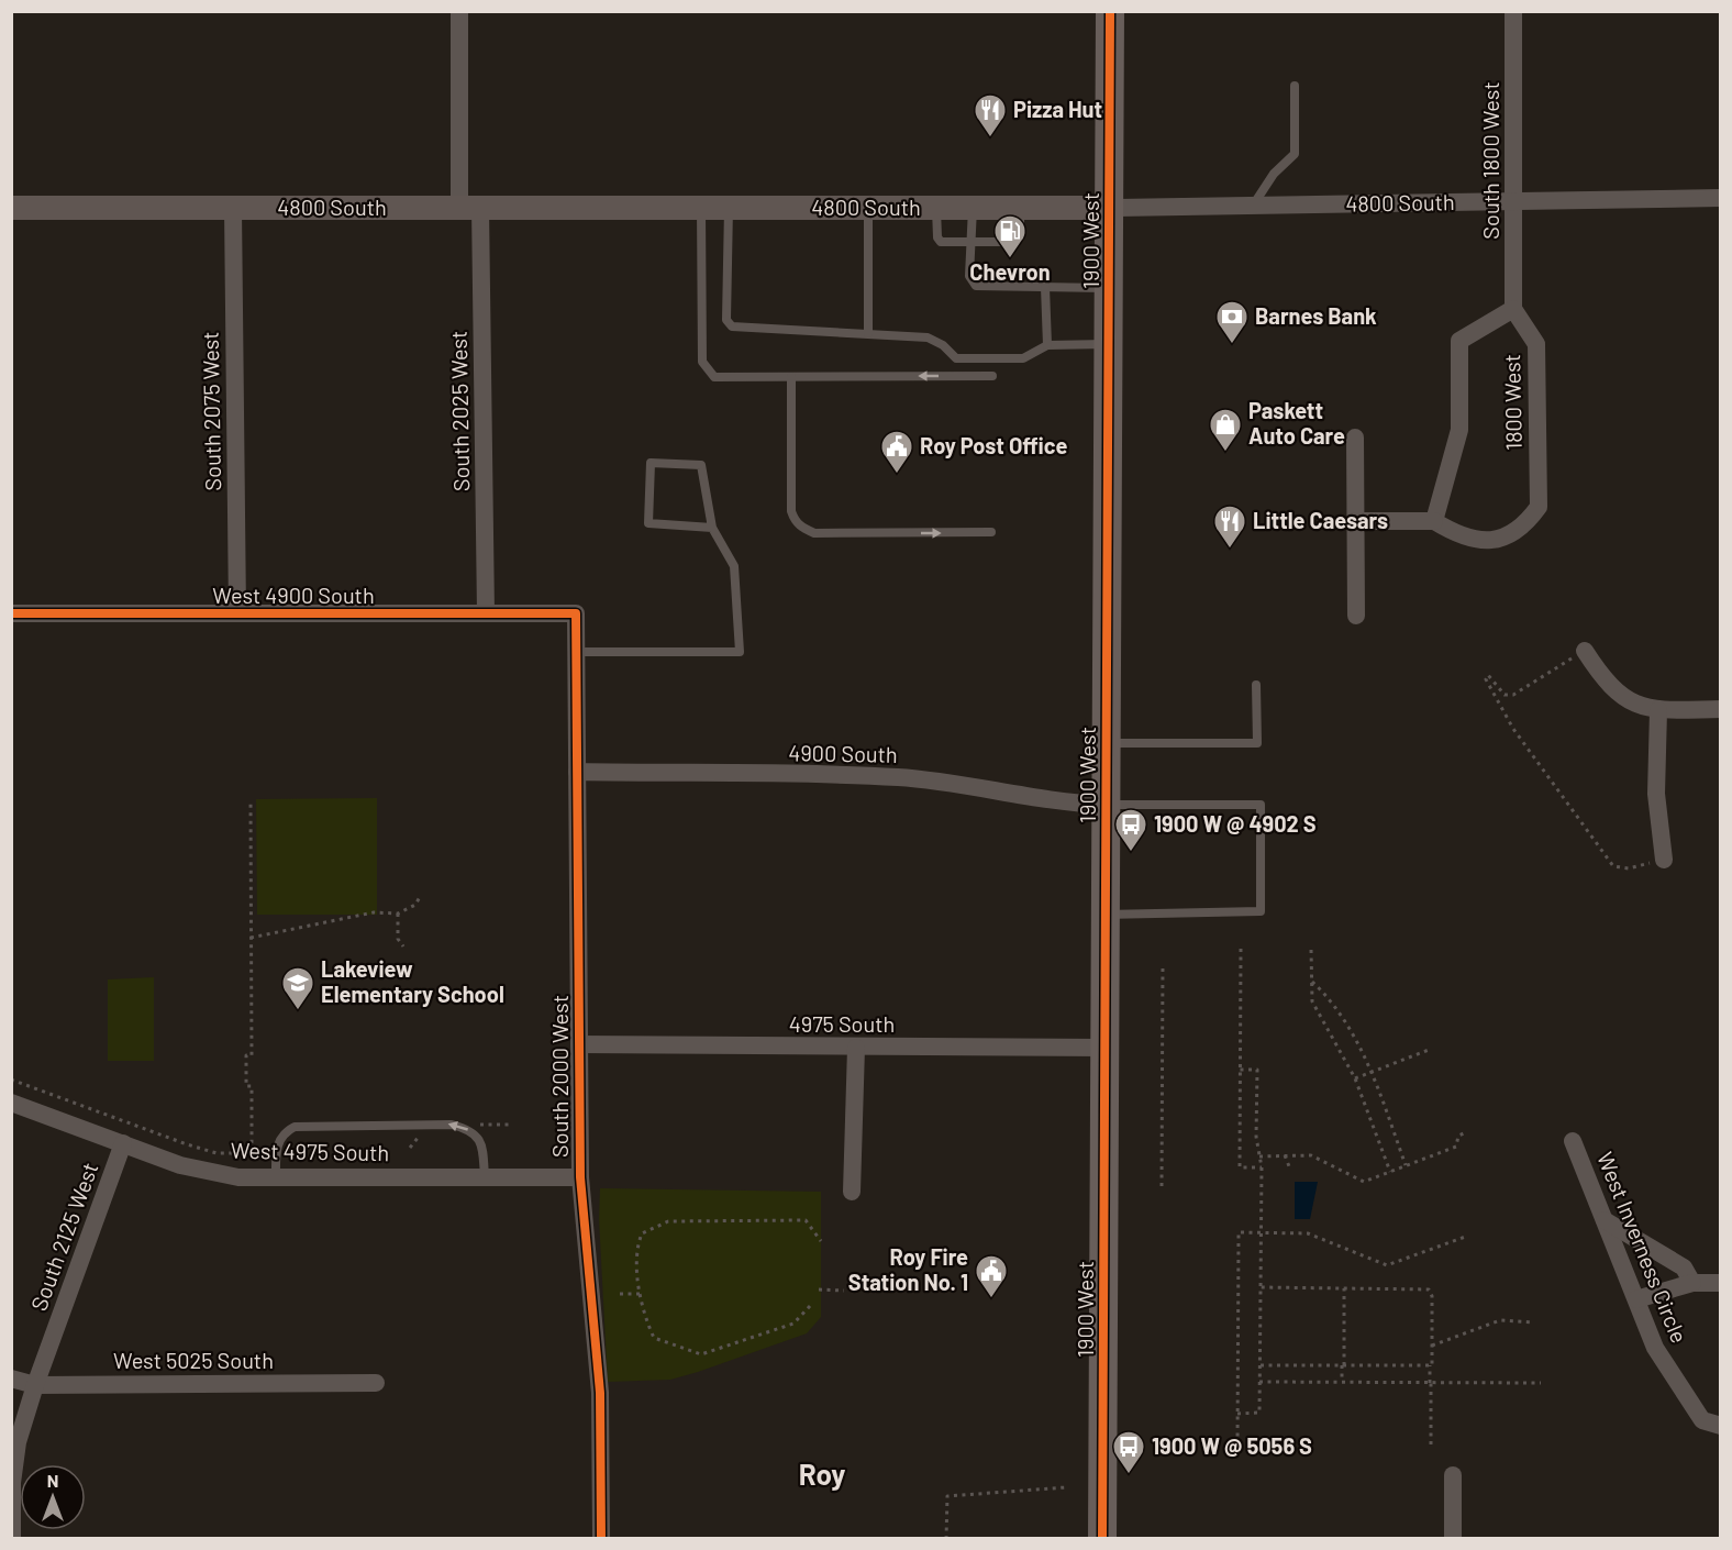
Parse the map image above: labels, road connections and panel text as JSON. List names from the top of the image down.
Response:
{
  "streets": {
    "main road": ["4800 South", "1900 West"],
    "street": [
      "South 1800 West",
      "1800 West",
      "South 2075 West",
      "South 2025 West",
      "West 4900 South",
      "4900 South",
      "4975 South",
      "South 2000 West",
      "West 4975 South",
      "South 2125 West",
      "West Inverness Circle",
      "West 5025 South"
    ]
  },
  "crossings": [
    ["South 1800 West", "4800 South"],
    ["South 1800 West", "1800 West"],
    ["4800 South", "1900 West"],
    ["4800 South", "South 2075 West"],
    ["4800 South", "South 2025 West"],
    ["1900 West", "4900 South"],
    ["1900 West", "4975 South"],
    ["South 2075 West", "West 4900 South"],
    ["South 2025 West", "West 4900 South"],
    ["West 4900 South", "South 2000 West"],
    ["4900 South", "South 2000 West"],
    ["4975 South", "South 2000 West"],
    ["South 2000 West", "West 4975 South"],
    ["West 4975 South", "South 2125 West"],
    ["South 2125 West", "West 5025 South"]
  ],
  "districts": ["Roy"],
  "places": {
    "restaurant": ["Pizza Hut", "Little Caesars"],
    "fuel station": ["Chevron"],
    "bank": ["Barnes Bank"],
    "shop": ["Paskett Auto Care"],
    "public building": ["Roy Post Office", "Roy Fire Station No. 1"],
    "bus stop": ["1900 W @ 4902 S", "1900 W @ 5056 S"],
    "school or university": ["Lakeview Elementary School"]
  },
  "north": "top"
}
